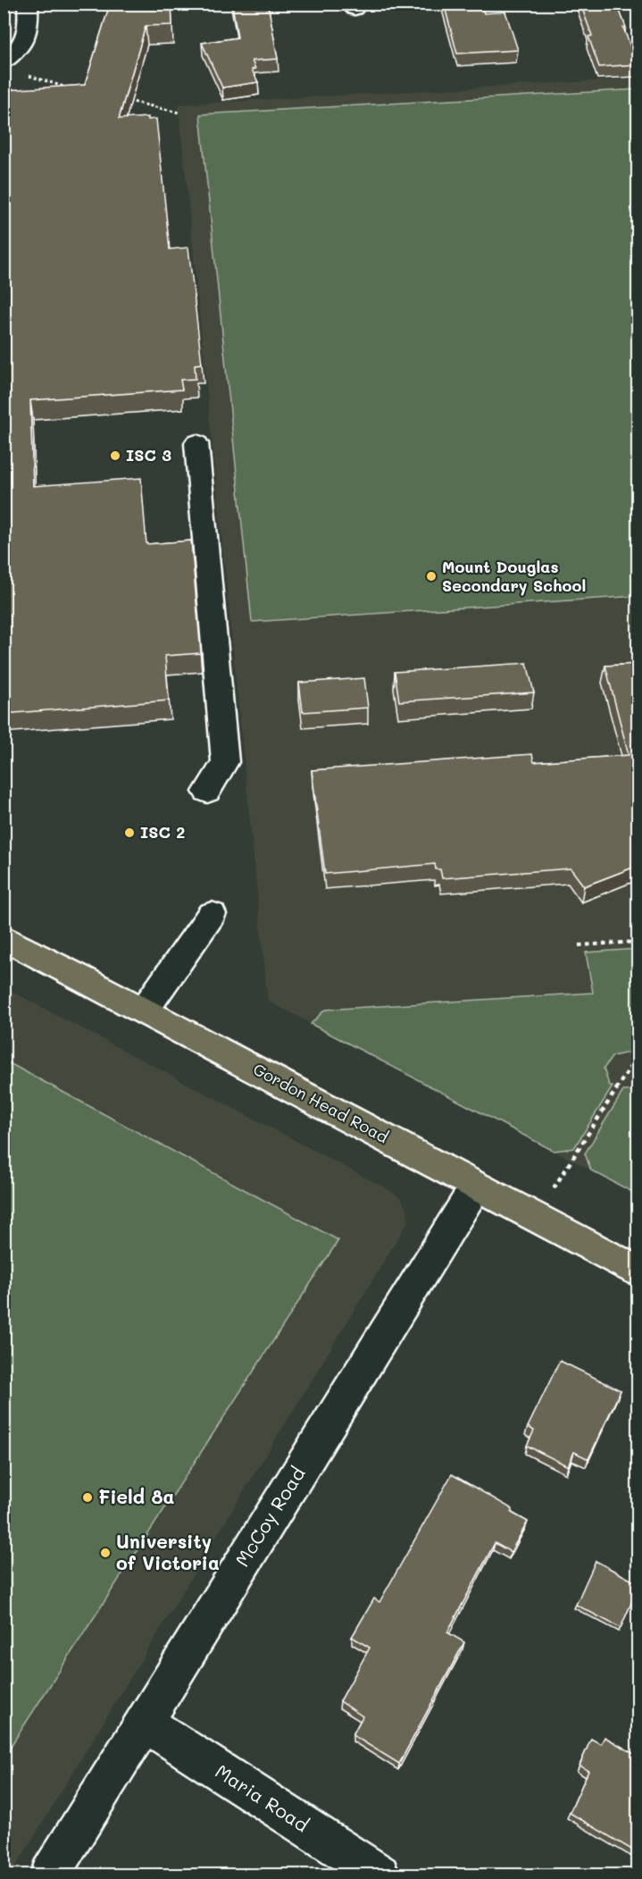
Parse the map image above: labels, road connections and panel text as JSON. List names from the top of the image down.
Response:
{
  "streets": {
    "main road": ["Gordon Head Road"],
    "street": ["McCoy Road", "Maria Road"]
  },
  "crossings": [
    ["Gordon Head Road", "McCoy Road"],
    ["McCoy Road", "Maria Road"]
  ],
  "places": [
    "ISC 3",
    "Mount Douglas Secondary School",
    "ISC 2",
    "Field 8a",
    "University of Victoria"
  ]
}
